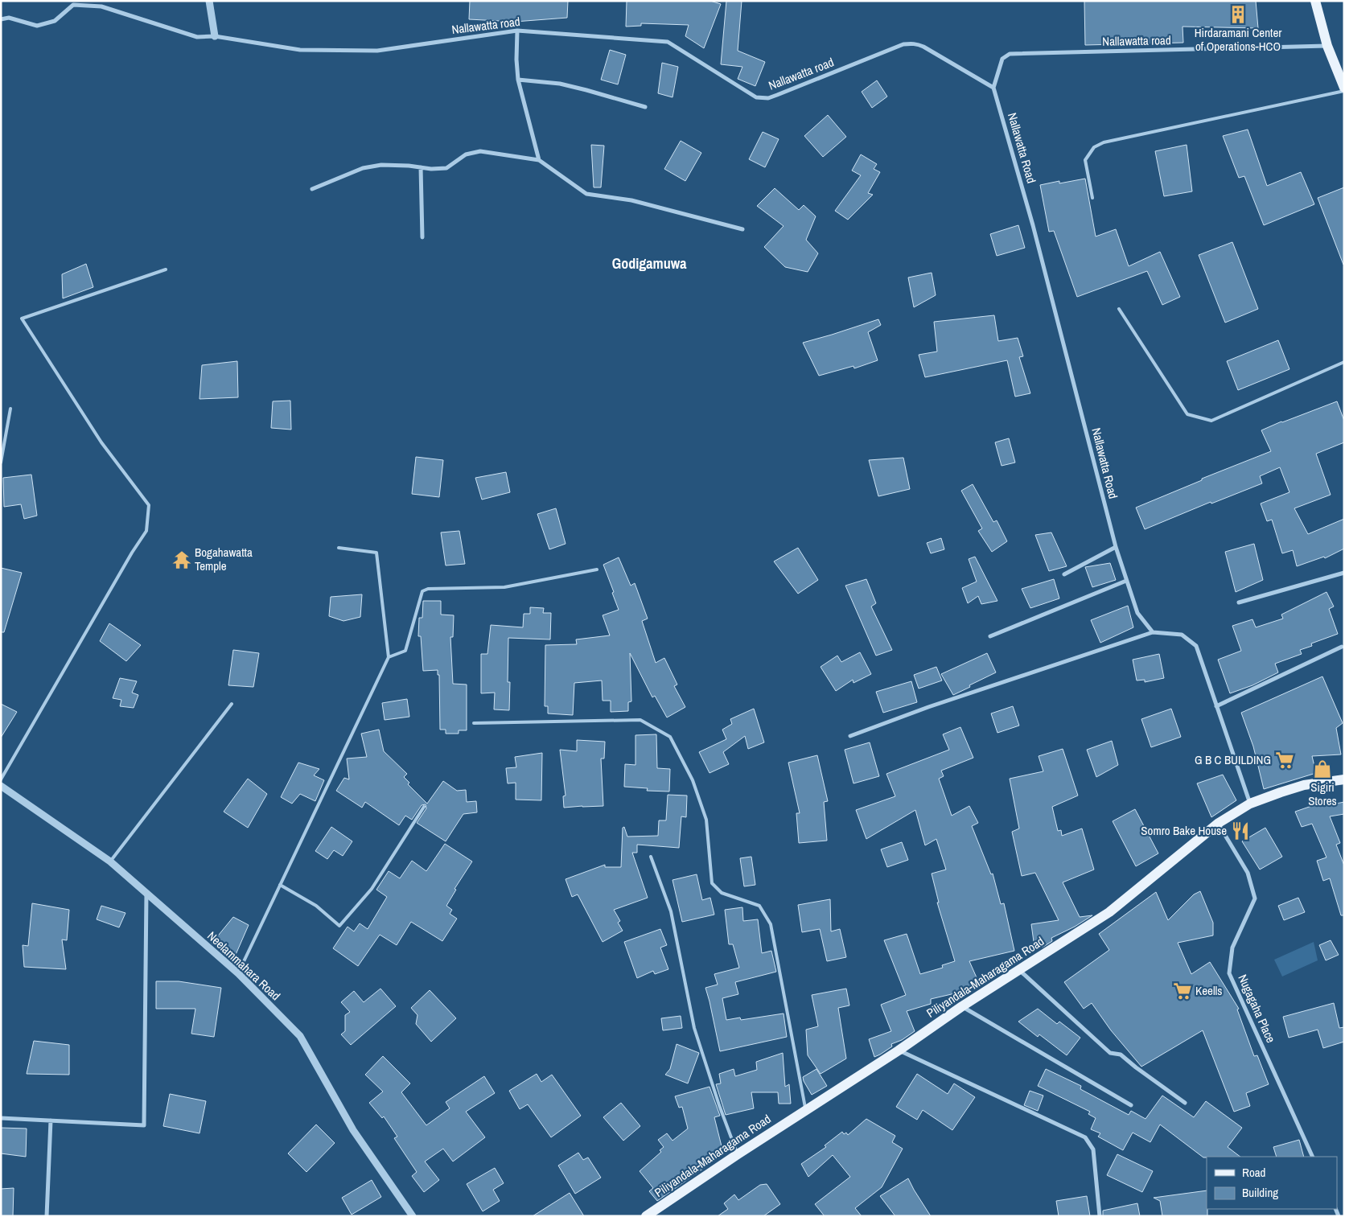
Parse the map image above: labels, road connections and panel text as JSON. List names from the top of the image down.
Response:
{
  "streets": {
    "main road": ["Piliyandala-Maharagama Road"],
    "street": [
      "Nallawatta road",
      "Nallawatta Road",
      "Neelammahara Road",
      "Nugagaha Place"
    ]
  },
  "crossings": [
    ["Nallawatta road", "Nallawatta Road"],
    ["Piliyandala-Maharagama Road", "Nugagaha Place"]
  ],
  "districts": ["Godigamuwa"],
  "places": {
    "building": ["Hirdaramani Center of Operations-HCO"],
    "temple": ["Bogahawatta Temple"],
    "supermarket": ["G B C BUILDING", "Keells"],
    "shop": ["Sigiri Stores"],
    "restaurant": ["Somro Bake House"]
  },
  "legend": ["Road", "Building"]
}
